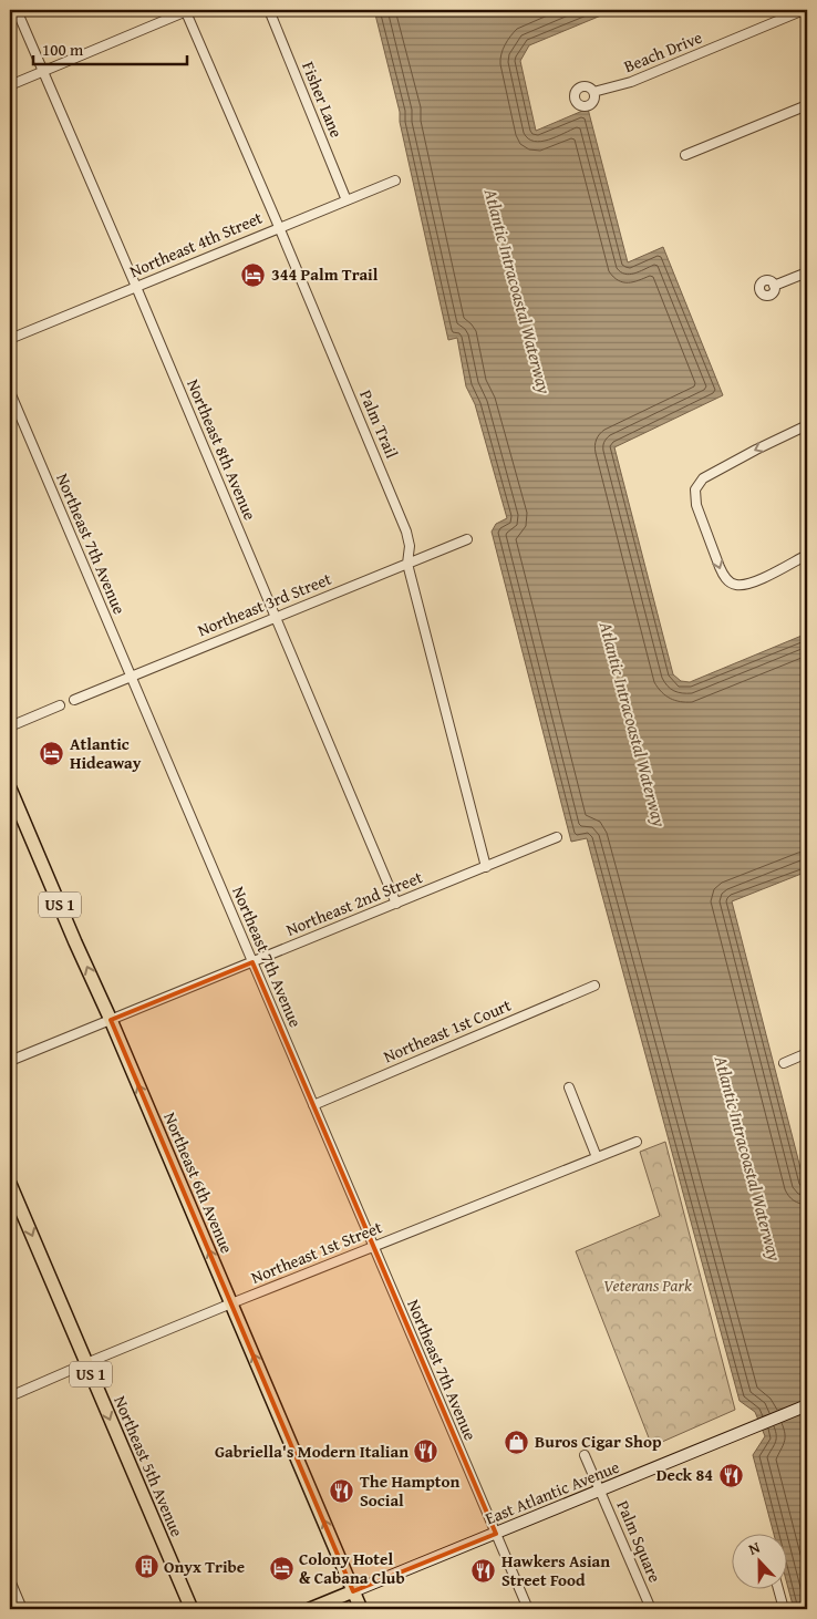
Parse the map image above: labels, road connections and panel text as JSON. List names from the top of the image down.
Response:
{
  "streets": {
    "main road": [
      "US 1",
      "Northeast 6th Avenue",
      "Northeast 5th Avenue",
      "East Atlantic Avenue"
    ],
    "street": [
      "Beach Drive",
      "Fisher Lane",
      "Northeast 4th Street",
      "Palm Trail",
      "Northeast 8th Avenue",
      "Northeast 7th Avenue",
      "Northeast 3rd Street",
      "Northeast 2nd Street",
      "Northeast 1st Court",
      "Northeast 1st Street",
      "Palm Square"
    ]
  },
  "crossings": [
    ["Fisher Lane", "Northeast 4th Street"],
    ["Northeast 4th Street", "Palm Trail"],
    ["Northeast 4th Street", "Northeast 8th Avenue"],
    ["Palm Trail", "Northeast 3rd Street"],
    ["Palm Trail", "Northeast 2nd Street"],
    ["Northeast 8th Avenue", "Northeast 3rd Street"],
    ["Northeast 8th Avenue", "Northeast 2nd Street"],
    ["Northeast 7th Avenue", "Northeast 3rd Street"],
    ["Northeast 7th Avenue", "Northeast 2nd Street"],
    ["Northeast 7th Avenue", "Northeast 1st Court"],
    ["Northeast 7th Avenue", "Northeast 1st Street"],
    ["Northeast 7th Avenue", "East Atlantic Avenue"],
    ["Northeast 2nd Street", "Northeast 6th Avenue"],
    ["US 1", "Northeast 6th Avenue"],
    ["US 1", "East Atlantic Avenue"],
    ["Northeast 6th Avenue", "Northeast 1st Street"],
    ["Northeast 6th Avenue", "East Atlantic Avenue"],
    ["Northeast 1st Street", "Northeast 5th Avenue"],
    ["East Atlantic Avenue", "Palm Square"]
  ],
  "one_way": ["Northeast 6th Avenue", "Northeast 5th Avenue"],
  "water": ["Atlantic Intracoastal Waterway"],
  "parks": ["Veterans Park"],
  "places": {
    "hotel": ["344 Palm Trail", "Atlantic Hideaway", "Colony Hotel & Cabana Club"],
    "shop": ["Buros Cigar Shop"],
    "restaurant": [
      "Gabriella's Modern Italian",
      "Deck 84",
      "The Hampton Social",
      "Hawkers Asian Street Food"
    ],
    "building": ["Onyx Tribe"]
  },
  "scale_bar": "100 m",
  "north": "top"
}
